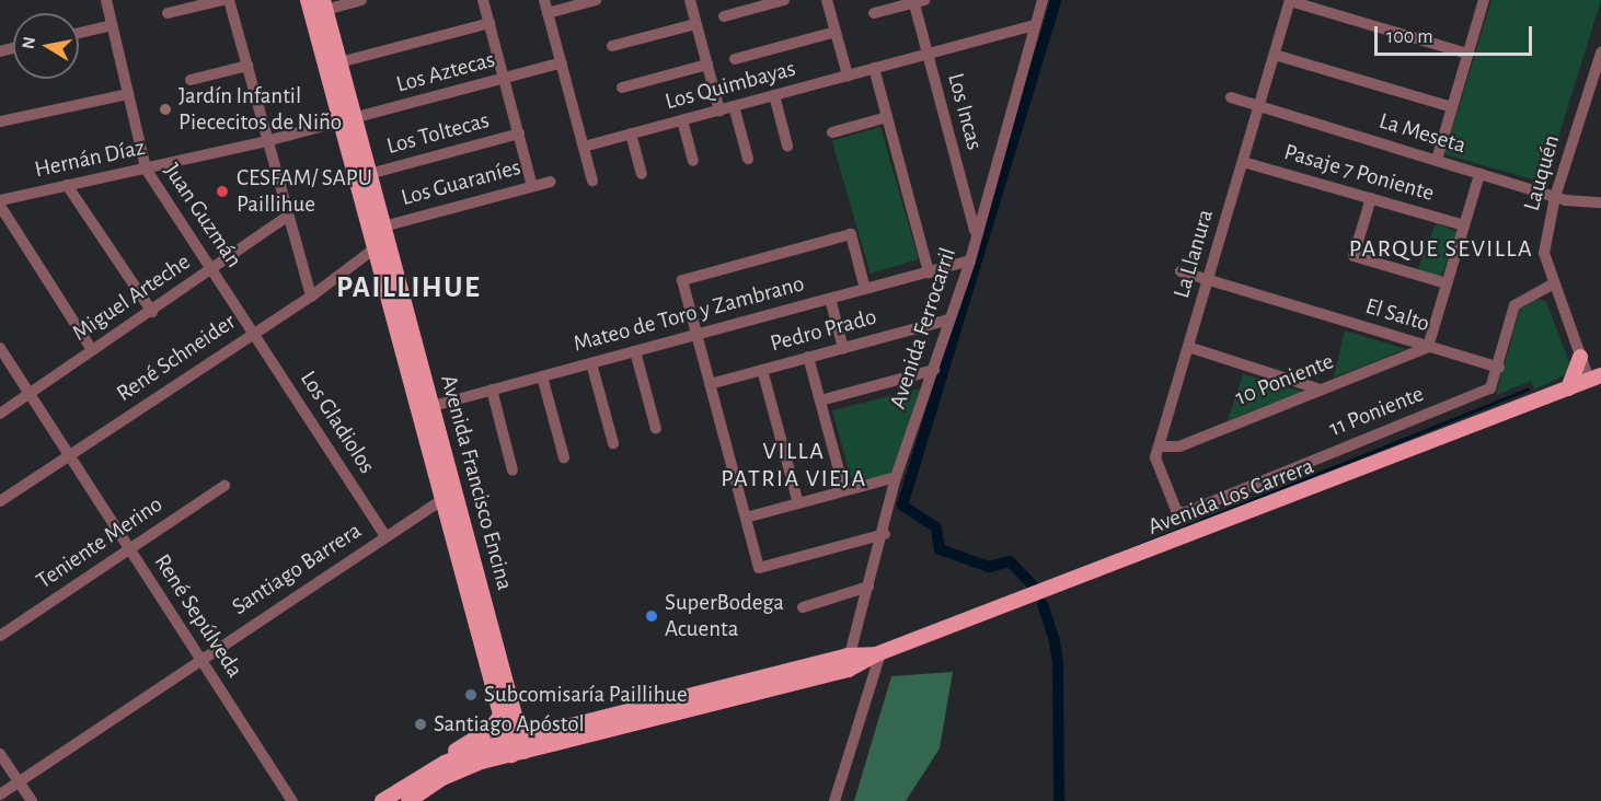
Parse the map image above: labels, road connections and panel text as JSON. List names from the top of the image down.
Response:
{
  "streets": {
    "main road": ["Avenida Francisco Encina", "Avenida Los Carrera"],
    "street": [
      "Los Aztecas",
      "Los Quimbayas",
      "Los Incas",
      "Los Toltecas",
      "La Meseta",
      "Hernán Díaz",
      "Pasaje 7 Poniente",
      "Lauquén",
      "Los Guaraníes",
      "Juan Guzmán",
      "La Llanura",
      "Miguel Arteche",
      "Mateo de Toro y Zambrano",
      "El Salto",
      "Avenida Ferrocarril",
      "Pedro Prado",
      "René Schneider",
      "10 Poniente",
      "11 Poniente",
      "Los Gladiolos",
      "Teniente Merino",
      "Santiago Barrera",
      "René Sepúlveda"
    ]
  },
  "crossings": [
    ["Los Aztecas", "Hernán Díaz"],
    ["Los Aztecas", "Avenida Francisco Encina"],
    ["Los Quimbayas", "Los Incas"],
    ["Los Quimbayas", "Avenida Ferrocarril"],
    ["Los Incas", "Avenida Ferrocarril"],
    ["Los Toltecas", "Avenida Francisco Encina"],
    ["La Meseta", "Lauquén"],
    ["La Meseta", "La Llanura"],
    ["Hernán Díaz", "Juan Guzmán"],
    ["Hernán Díaz", "Avenida Francisco Encina"],
    ["Pasaje 7 Poniente", "La Llanura"],
    ["Los Guaraníes", "Avenida Francisco Encina"],
    ["Juan Guzmán", "Miguel Arteche"],
    ["Juan Guzmán", "René Schneider"],
    ["Juan Guzmán", "Los Gladiolos"],
    ["La Llanura", "El Salto"],
    ["La Llanura", "10 Poniente"],
    ["La Llanura", "11 Poniente"],
    ["Miguel Arteche", "René Sepúlveda"],
    ["Mateo de Toro y Zambrano", "Avenida Ferrocarril"],
    ["Mateo de Toro y Zambrano", "Avenida Francisco Encina"],
    ["El Salto", "10 Poniente"],
    ["El Salto", "11 Poniente"],
    ["Avenida Ferrocarril", "Pedro Prado"],
    ["Avenida Ferrocarril", "Avenida Los Carrera"],
    ["René Schneider", "Los Gladiolos"],
    ["René Schneider", "Avenida Francisco Encina"],
    ["René Schneider", "René Sepúlveda"],
    ["Los Gladiolos", "Santiago Barrera"],
    ["Avenida Francisco Encina", "Avenida Los Carrera"],
    ["Avenida Francisco Encina", "Santiago Barrera"],
    ["Teniente Merino", "René Sepúlveda"],
    ["Santiago Barrera", "René Sepúlveda"]
  ],
  "districts": ["PARQUE SEVILLA", "PAILLIHUE", "VILLA PATRIA VIEJA"],
  "places": [
    "Jardín Infantil Piececitos de Niño",
    "CESFAM/ SAPU Paillihue",
    "SuperBodega Acuenta",
    "Subcomisaría Paillihue",
    "Santiago Apóstol"
  ],
  "scale_bar": "100 m",
  "north": "left"
}
